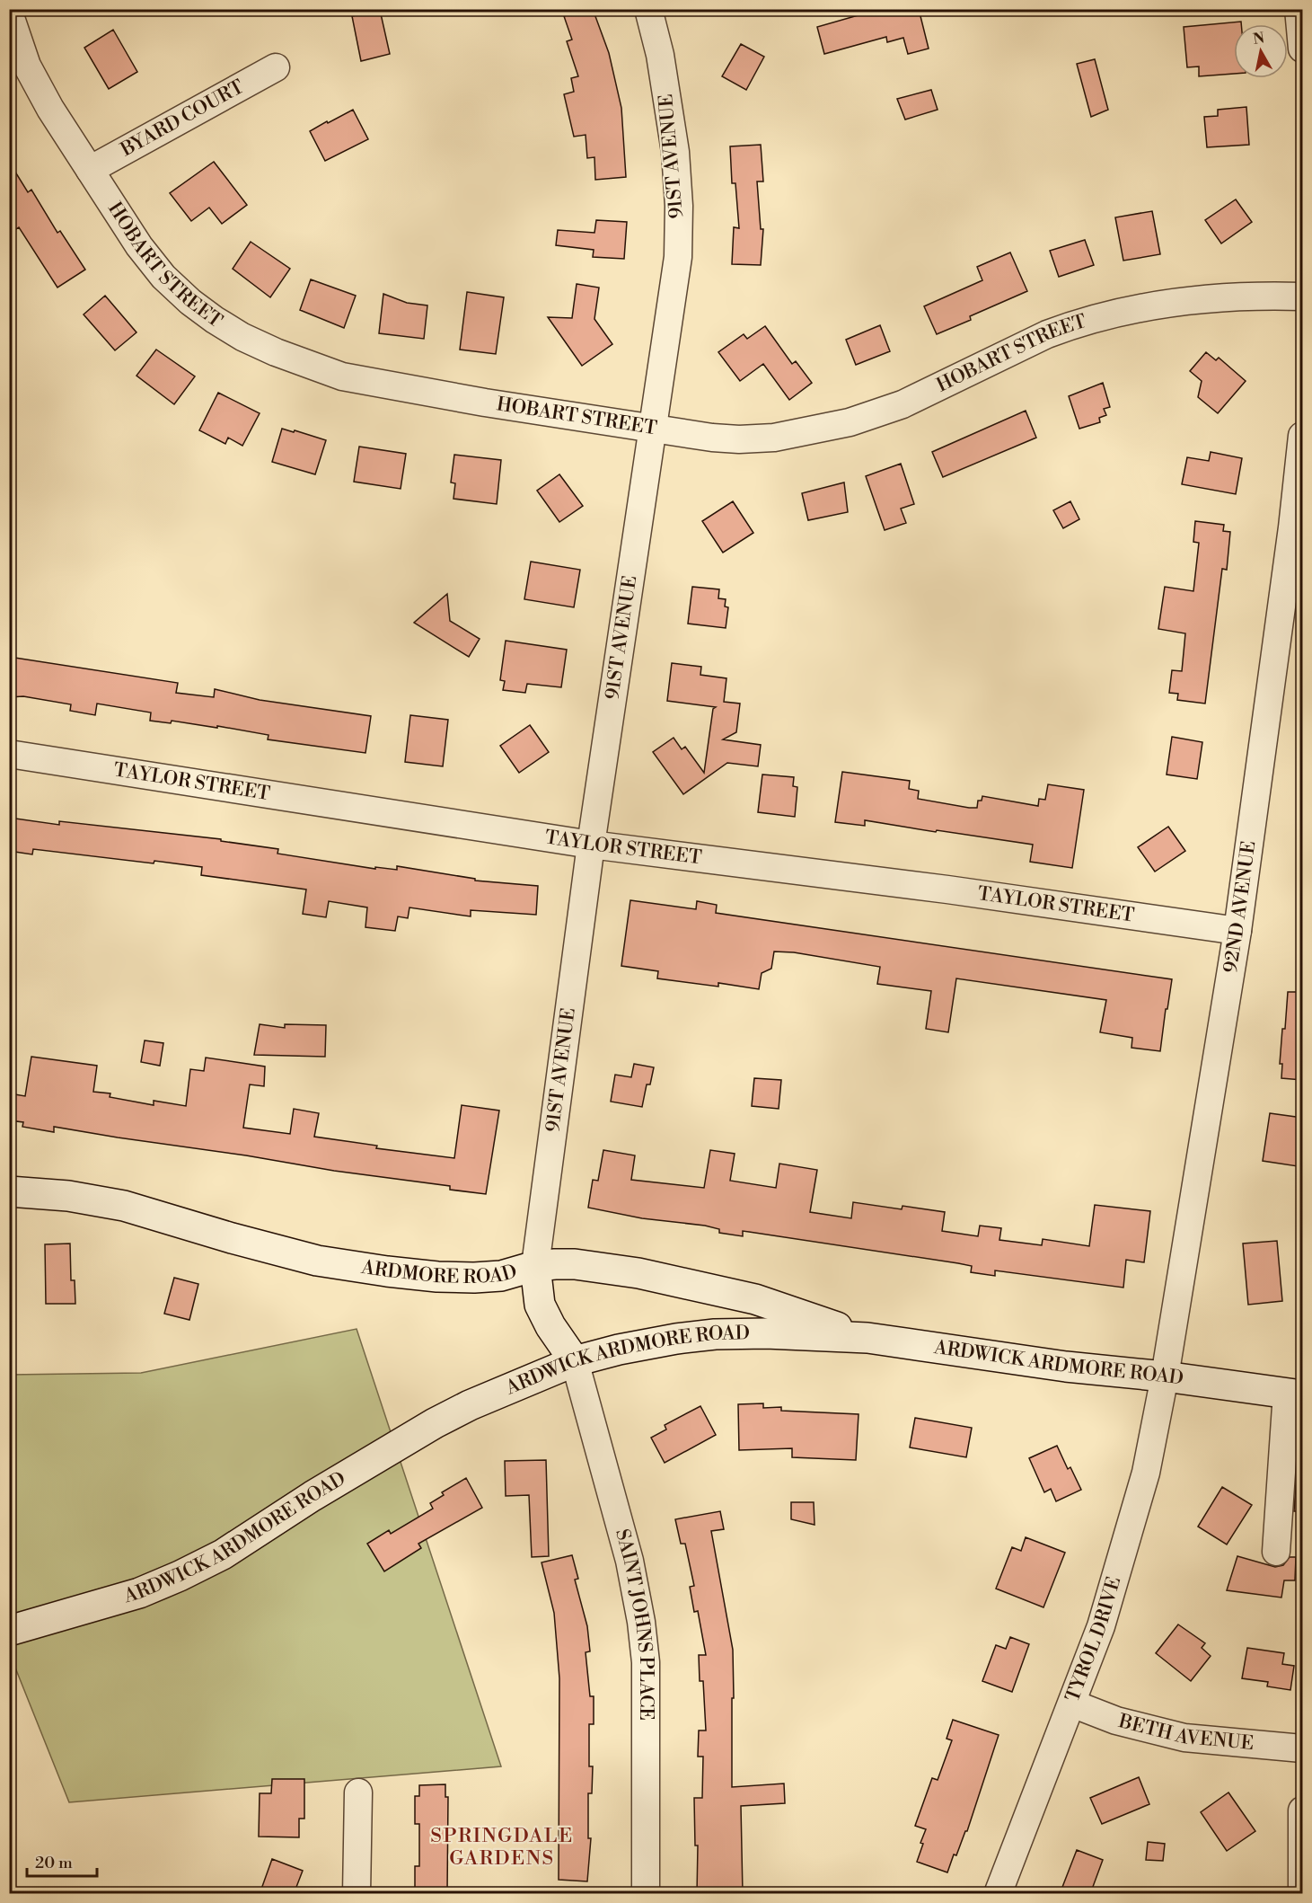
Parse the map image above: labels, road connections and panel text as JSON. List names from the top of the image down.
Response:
{
  "streets": {
    "street": [
      "BYARD COURT",
      "91ST AVENUE",
      "HOBART STREET",
      "TAYLOR STREET",
      "92ND AVENUE",
      "ARDMORE ROAD",
      "ARDWICK ARDMORE ROAD",
      "SAINT JOHNS PLACE",
      "TYROL DRIVE",
      "BETH AVENUE"
    ]
  },
  "crossings": [
    ["BYARD COURT", "HOBART STREET"],
    ["91ST AVENUE", "HOBART STREET"],
    ["91ST AVENUE", "TAYLOR STREET"],
    ["91ST AVENUE", "ARDMORE ROAD"],
    ["TAYLOR STREET", "92ND AVENUE"],
    ["92ND AVENUE", "ARDWICK ARDMORE ROAD"],
    ["92ND AVENUE", "TYROL DRIVE"],
    ["ARDMORE ROAD", "ARDWICK ARDMORE ROAD"],
    ["ARDWICK ARDMORE ROAD", "SAINT JOHNS PLACE"],
    ["ARDWICK ARDMORE ROAD", "TYROL DRIVE"],
    ["TYROL DRIVE", "BETH AVENUE"]
  ],
  "districts": ["SPRINGDALE GARDENS"],
  "scale_bar": "20 m",
  "north": "top"
}
